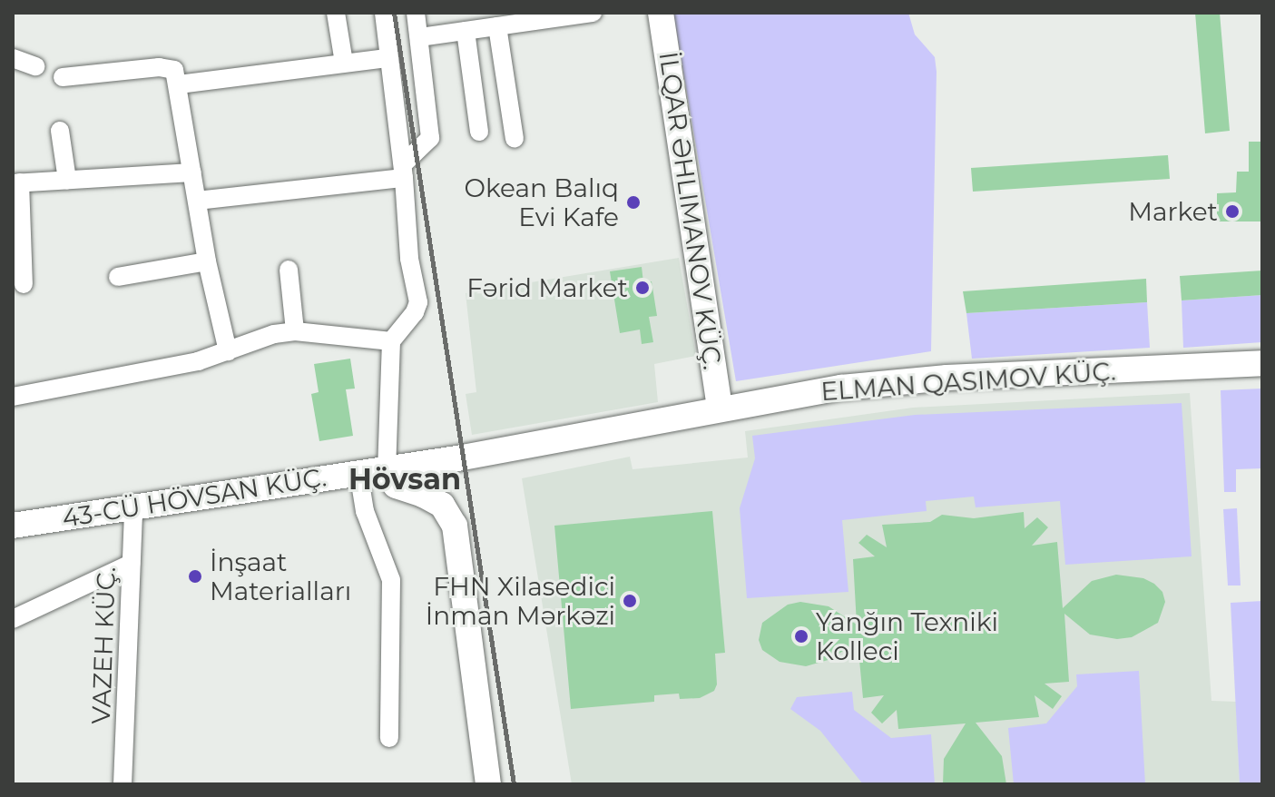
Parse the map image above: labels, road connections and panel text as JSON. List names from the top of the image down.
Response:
{
  "streets": {
    "main road": ["İLQAR ƏHLIMANOV KÜÇ.", "43-CÜ HÖVSAN KÜÇ."],
    "street": ["VAZEH KÜÇ."]
  },
  "crossings": [
    ["İLQAR ƏHLIMANOV KÜÇ.", "43-CÜ HÖVSAN KÜÇ."],
    ["43-CÜ HÖVSAN KÜÇ.", "VAZEH KÜÇ."]
  ],
  "districts": ["Hövsan"],
  "places": [
    "Okean Balıq Evi Kafe",
    "Market",
    "Fərid Market",
    "İnşaat Materialları",
    "FHN Xilasedici İnman Mərkəzi",
    "Yanğın Texniki Kolleci"
  ]
}
